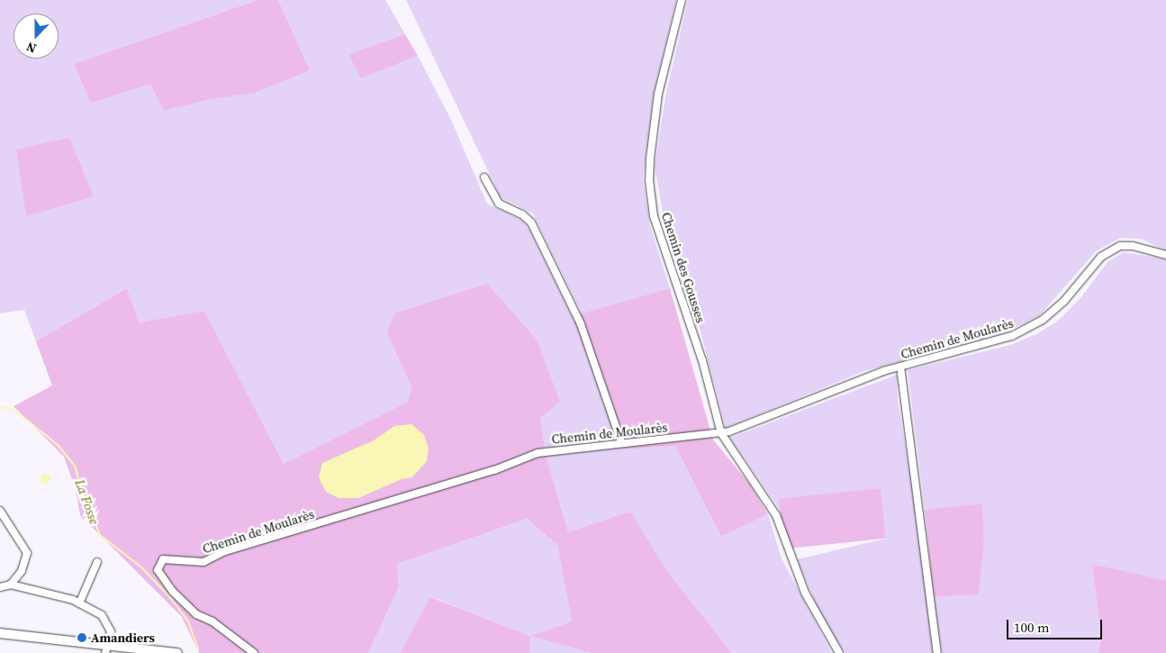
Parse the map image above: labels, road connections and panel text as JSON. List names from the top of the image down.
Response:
{
  "streets": {
    "street": ["Chemin des Gousses", "Chemin de Moularès"]
  },
  "crossings": [
    ["Chemin des Gousses", "Chemin de Moularès"]
  ],
  "water": ["La Fosse"],
  "places": ["Amandiers"],
  "scale_bar": "100 m",
  "north": "bottom"
}
